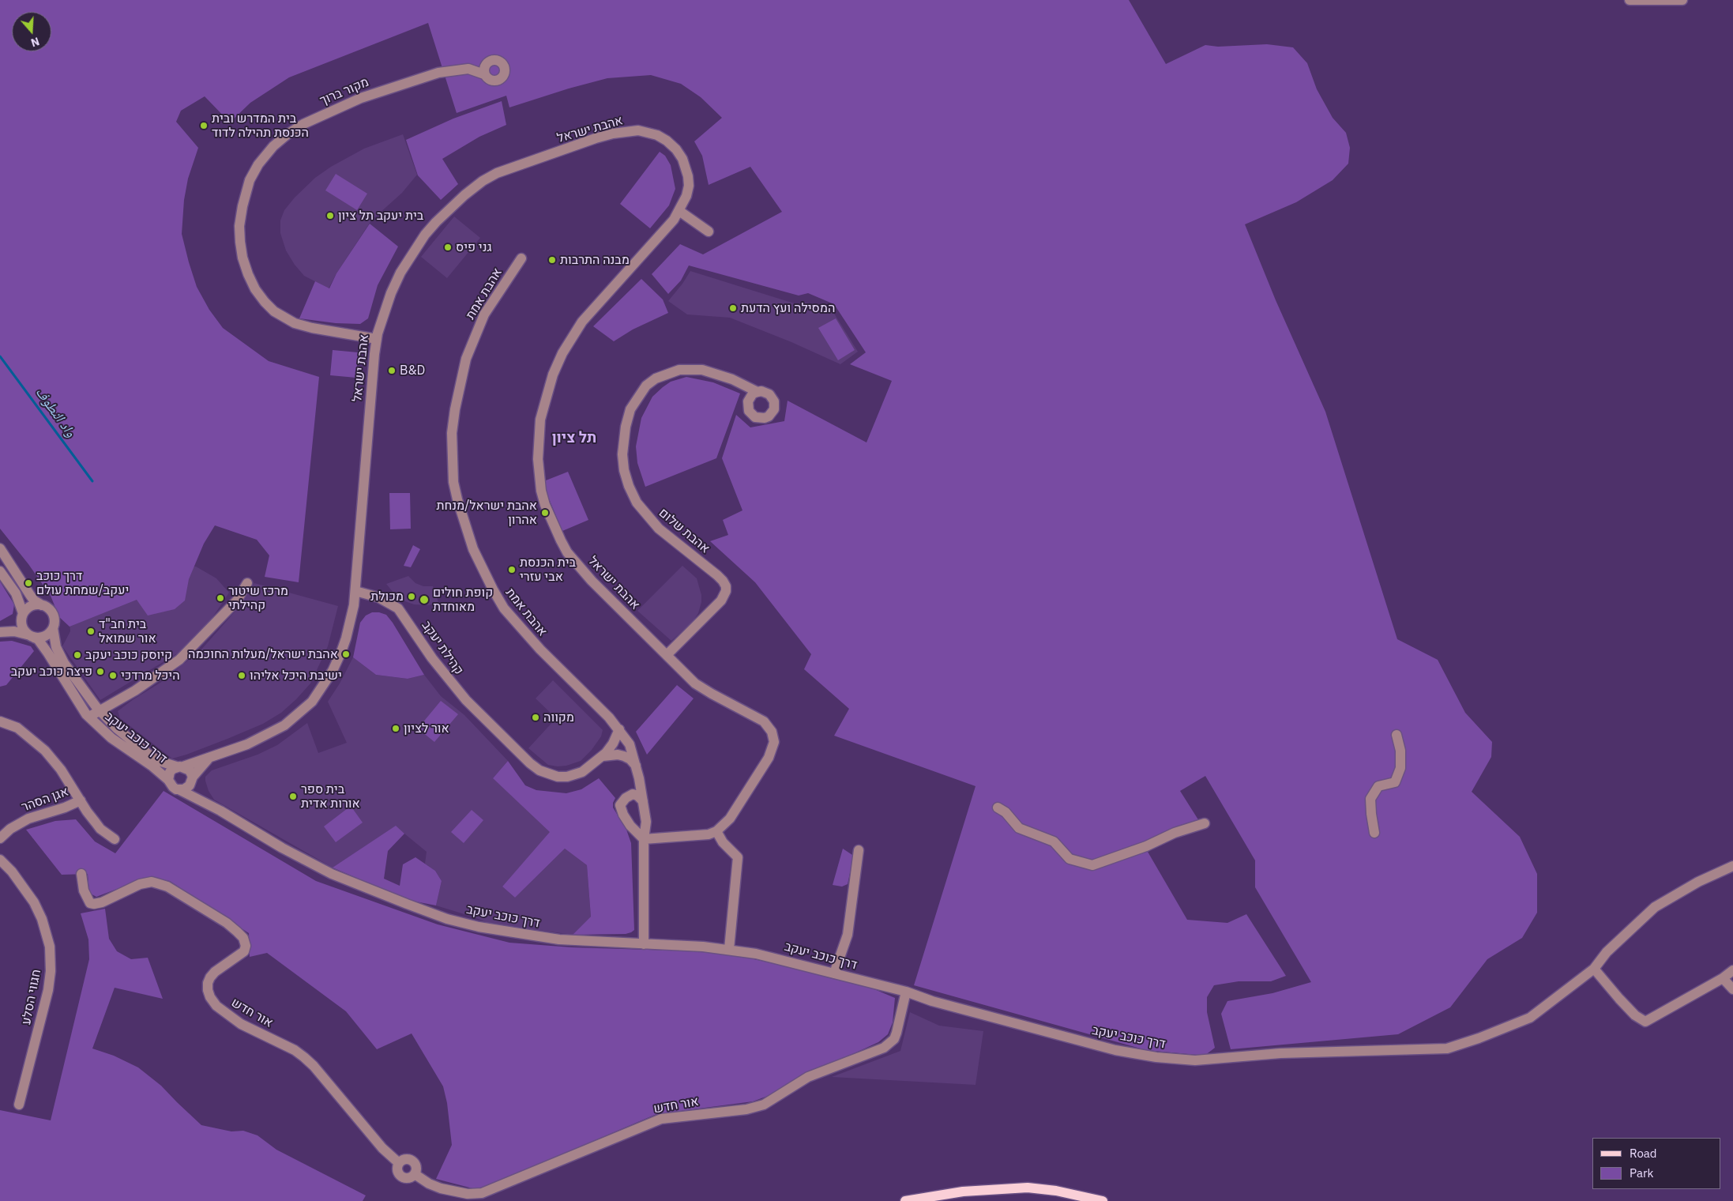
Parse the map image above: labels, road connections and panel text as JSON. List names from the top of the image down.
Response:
{
  "streets": {
    "street": [
      "מקור ברוך",
      "אהבת ישראל",
      "אהבת אמת",
      "אהבת שלום",
      "קהילת יעקב",
      "דרך כוכב יעקב",
      "אגן הסהר",
      "חגווי הסלע",
      "אור חדש"
    ]
  },
  "crossings": [
    ["מקור ברוך", "אהבת ישראל"],
    ["אהבת ישראל", "אהבת שלום"],
    ["אהבת ישראל", "קהילת יעקב"],
    ["אהבת ישראל", "דרך כוכב יעקב"],
    ["אהבת אמת", "קהילת יעקב"],
    ["אהבת אמת", "דרך כוכב יעקב"],
    ["דרך כוכב יעקב", "אור חדש"]
  ],
  "districts": ["תל ציון"],
  "water": ["واد النطوف"],
  "places": [
    "בית המדרש ובית הכנסת תהילה לדוד",
    "בית יעקב תל ציון",
    "גני פיס",
    "מבנה התרבות",
    "המסילה ועץ הדעת",
    "B&D",
    "אהבת ישראל/מנחת אהרון",
    "בית הכנסת אבי עזרי",
    "דרך כוכב יעקב/שמחת עולם",
    "מכולת",
    "מרכז שיטור קהילתי",
    "קופת חולים מאוחדת",
    "בית חב\"ד אור שמואל",
    "אהבת ישראל/מעלות החוכמה",
    "קיוסק כוכב יעקב",
    "פיצה כוכב יעקב",
    "היכל מרדכי",
    "ישיבת היכל אליהו",
    "מקווה",
    "אור לציון",
    "בית ספר אורות אדית"
  ],
  "legend": ["Road", "Park"],
  "north": "bottom"
}
